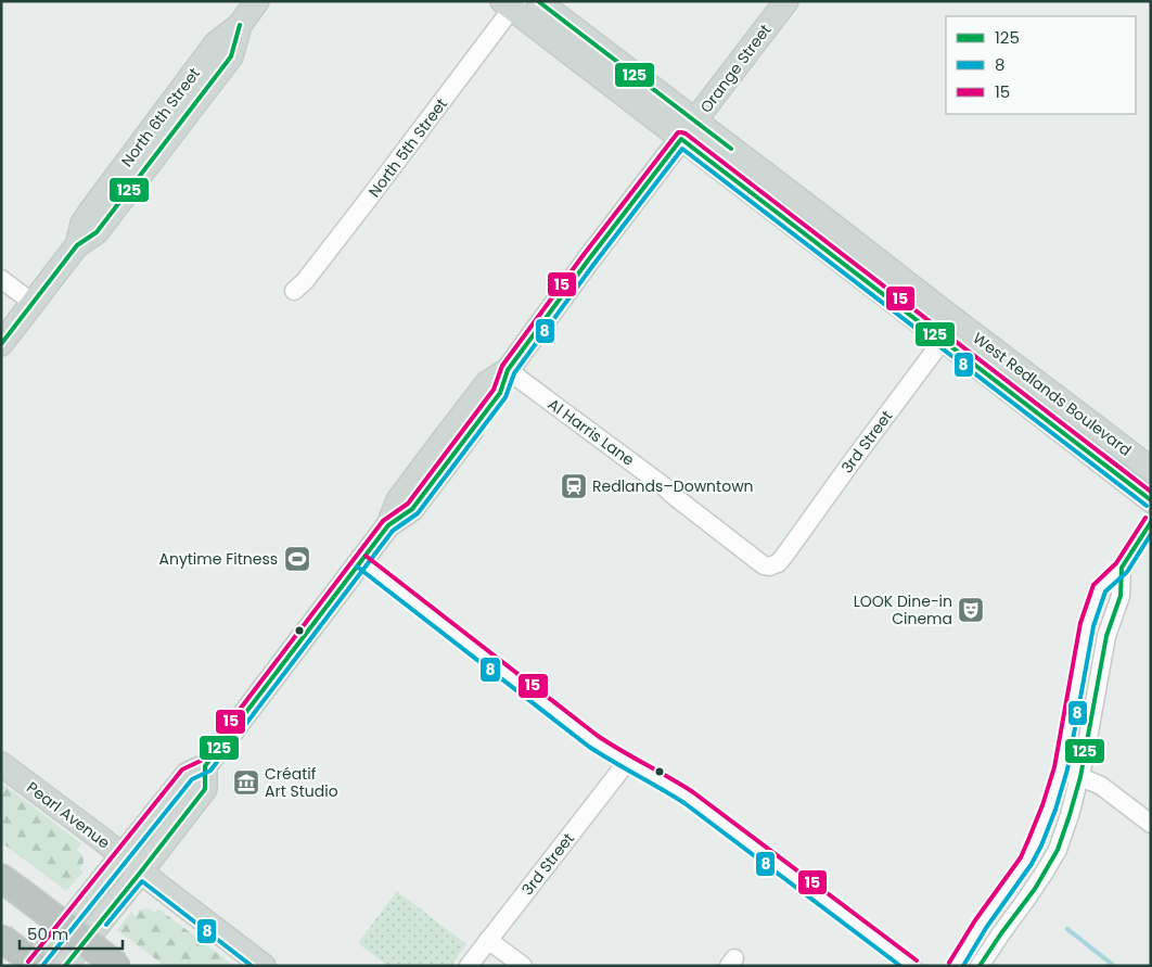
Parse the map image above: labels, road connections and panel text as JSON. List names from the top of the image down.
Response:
{
  "streets": {
    "main road": [
      "Orange Street",
      "North 6th Street",
      "West Redlands Boulevard",
      "Pearl Avenue"
    ],
    "street": ["North 5th Street", "Al Harris Lane", "3rd Street"]
  },
  "crossings": [
    ["Orange Street", "West Redlands Boulevard"],
    ["Orange Street", "Al Harris Lane"],
    ["Orange Street", "Pearl Avenue"],
    ["West Redlands Boulevard", "3rd Street"],
    ["Al Harris Lane", "3rd Street"]
  ],
  "places": {
    "station": ["Redlands–Downtown"],
    "sports": ["Anytime Fitness"],
    "theatre": ["LOOK Dine-in Cinema"],
    "museum": ["Créatif Art Studio"]
  },
  "lines": ["transit line 125", "transit line 15", "transit line 8"],
  "legend": ["125", "8", "15"],
  "scale_bar": "50 m"
}
